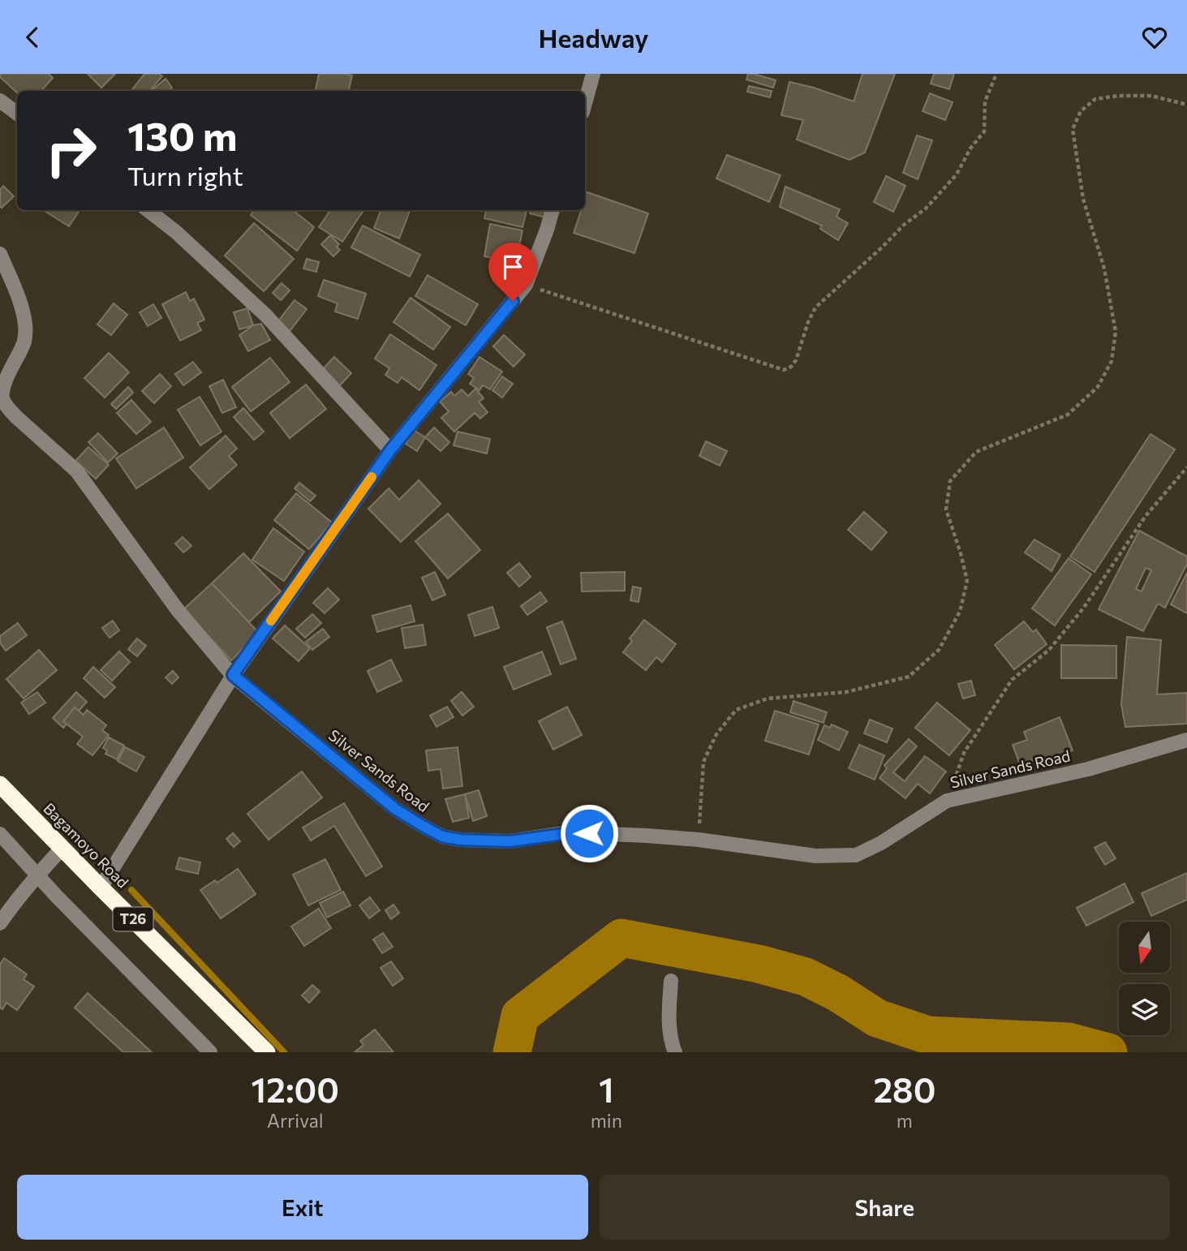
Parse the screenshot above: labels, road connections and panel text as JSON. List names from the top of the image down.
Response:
{
  "streets": {
    "highway": ["Bagamoyo Road", "T26"],
    "street": ["Silver Sands Road"]
  },
  "north": "bottom",
  "page": {
    "header": "Headway",
    "turn": ["130 m", "Turn right"],
    "eta": [
      "12:00",
      "Arrival",
      "1",
      "min",
      "280",
      "m"
    ],
    "buttons": ["Exit", "Share"]
  }
}
